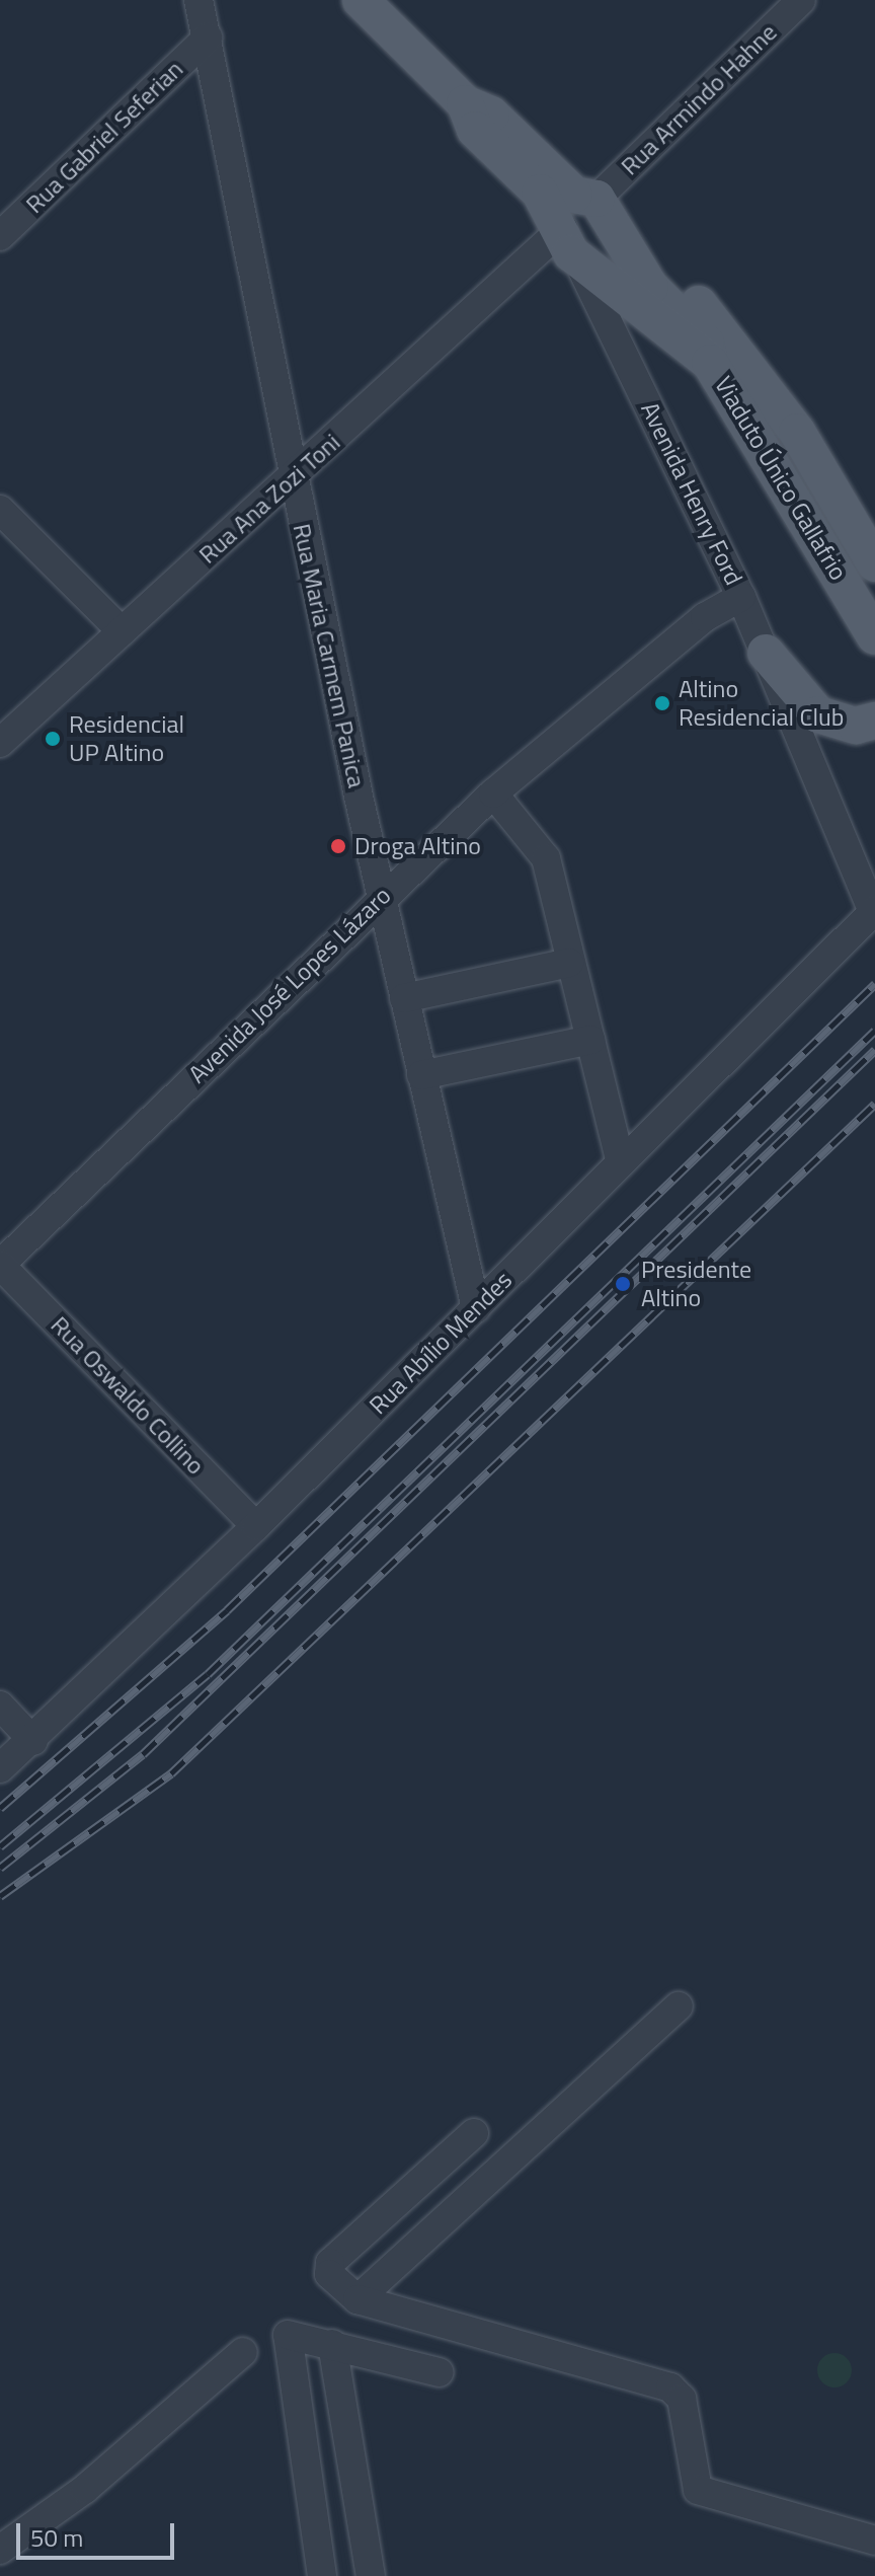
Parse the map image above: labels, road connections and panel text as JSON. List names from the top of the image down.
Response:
{
  "streets": {
    "main road": ["Viaduto Único Gallafrio", "Avenida Henry Ford"],
    "street": [
      "Rua Armindo Hahne",
      "Rua Gabriel Seferian",
      "Rua Ana Zozi Toni",
      "Rua Maria Carmem Panica",
      "Avenida José Lopes Lázaro",
      "Rua Abílio Mendes",
      "Rua Oswaldo Collino"
    ]
  },
  "crossings": [
    ["Rua Armindo Hahne", "Viaduto Único Gallafrio"],
    ["Rua Armindo Hahne", "Avenida Henry Ford"],
    ["Rua Gabriel Seferian", "Rua Maria Carmem Panica"],
    ["Viaduto Único Gallafrio", "Avenida Henry Ford"],
    ["Viaduto Único Gallafrio", "Rua Ana Zozi Toni"],
    ["Avenida Henry Ford", "Rua Ana Zozi Toni"],
    ["Avenida Henry Ford", "Avenida José Lopes Lázaro"],
    ["Avenida Henry Ford", "Rua Abílio Mendes"],
    ["Rua Ana Zozi Toni", "Rua Maria Carmem Panica"],
    ["Rua Maria Carmem Panica", "Avenida José Lopes Lázaro"],
    ["Rua Maria Carmem Panica", "Rua Abílio Mendes"],
    ["Avenida José Lopes Lázaro", "Rua Oswaldo Collino"],
    ["Rua Abílio Mendes", "Rua Oswaldo Collino"]
  ],
  "places": [
    "Altino Residencial Club",
    "Residencial UP Altino",
    "Droga Altino",
    "Presidente Altino"
  ],
  "scale_bar": "50 m"
}
